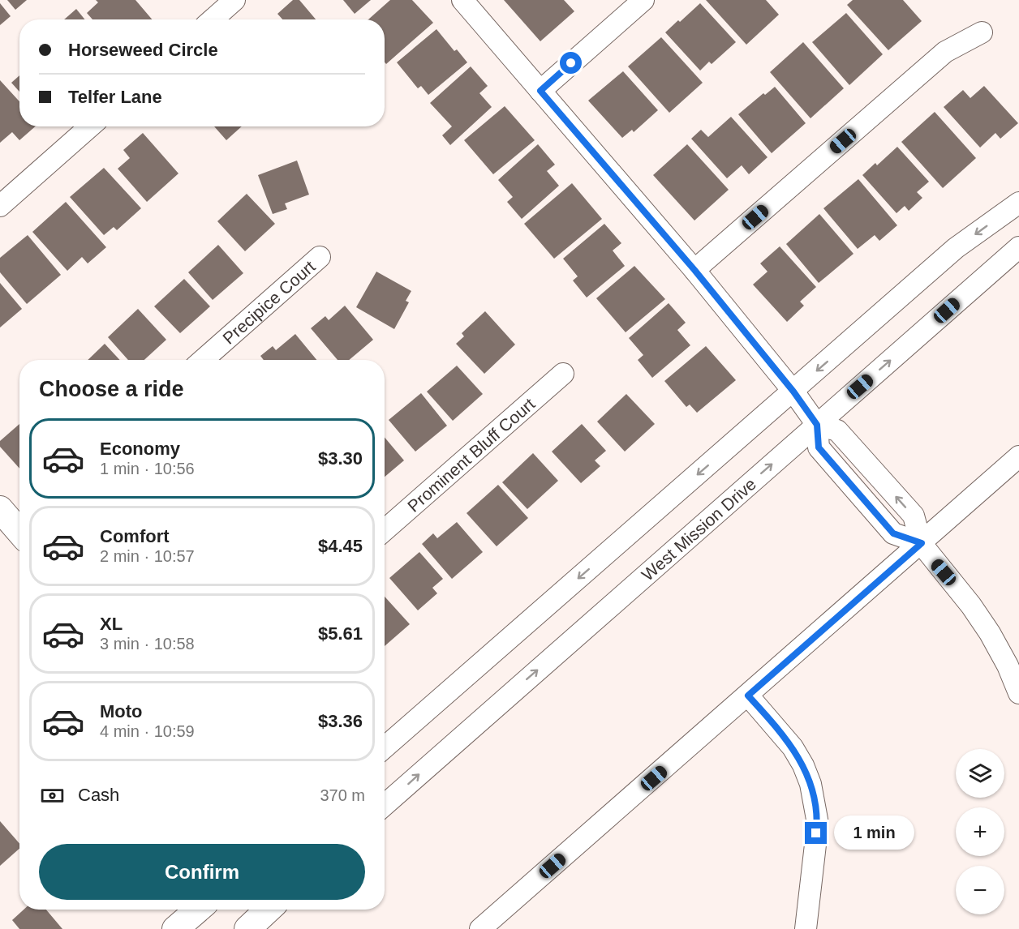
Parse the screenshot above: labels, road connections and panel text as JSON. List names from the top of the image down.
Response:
{
  "streets": {
    "street": ["Precipice Court", "Prominent Bluff Court", "West Mission Drive"]
  },
  "page": {
    "banner": ["Horseweed Circle", "Telfer Lane"],
    "heading": "Choose a ride",
    "list": [
      {
        "name": "Economy",
        "note": "1 min · 10:56",
        "value": "$3.30"
      },
      {
        "name": "Comfort",
        "note": "2 min · 10:57",
        "value": "$4.45"
      },
      {
        "name": "XL",
        "note": "3 min · 10:58",
        "value": "$5.61"
      },
      {
        "name": "Moto",
        "note": "4 min · 10:59",
        "value": "$3.36"
      }
    ],
    "map_buttons": ["+", "−"],
    "pay": ["Cash", "370 m"],
    "bubble": "1 min",
    "buttons": "Confirm"
  }
}
